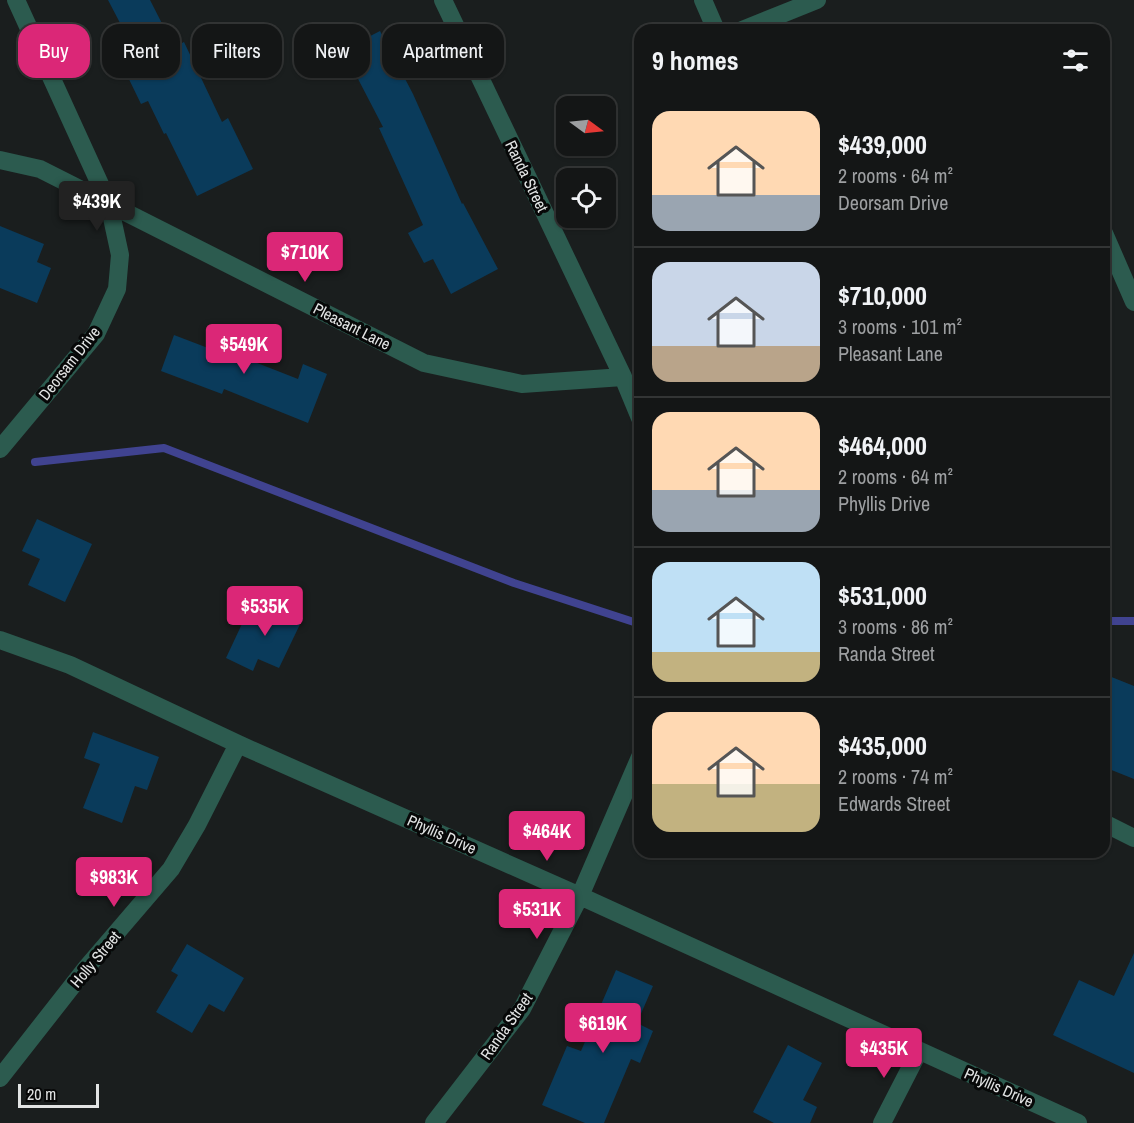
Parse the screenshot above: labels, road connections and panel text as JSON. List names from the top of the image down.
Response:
{
  "streets": {
    "street": [
      "Randa Street",
      "Pleasant Lane",
      "Deorsam Drive",
      "Phyllis Drive",
      "Holly Street"
    ]
  },
  "crossings": [
    ["Randa Street", "Pleasant Lane"],
    ["Randa Street", "Phyllis Drive"],
    ["Pleasant Lane", "Deorsam Drive"],
    ["Phyllis Drive", "Holly Street"]
  ],
  "scale_bar": "20 m",
  "north": "right",
  "page": {
    "chip": [
      "Buy",
      "Rent",
      "Filters",
      "New",
      "Apartment"
    ],
    "heading": "9 homes",
    "list": [
      {
        "name": "$439,000",
        "note": "2 rooms · 64 m² · Deorsam Drive"
      },
      {
        "name": "$710,000",
        "note": "3 rooms · 101 m² · Pleasant Lane"
      },
      {
        "name": "$464,000",
        "note": "2 rooms · 64 m² · Phyllis Drive"
      },
      {
        "name": "$531,000",
        "note": "3 rooms · 86 m² · Randa Street"
      },
      {
        "name": "$435,000",
        "note": "2 rooms · 74 m² · Edwards Street"
      }
    ],
    "price": [
      "$439K",
      "$710K",
      "$549K",
      "$535K",
      "$464K",
      "$983K",
      "$531K",
      "$619K",
      "$435K"
    ],
    "scale": "20 m"
  }
}
